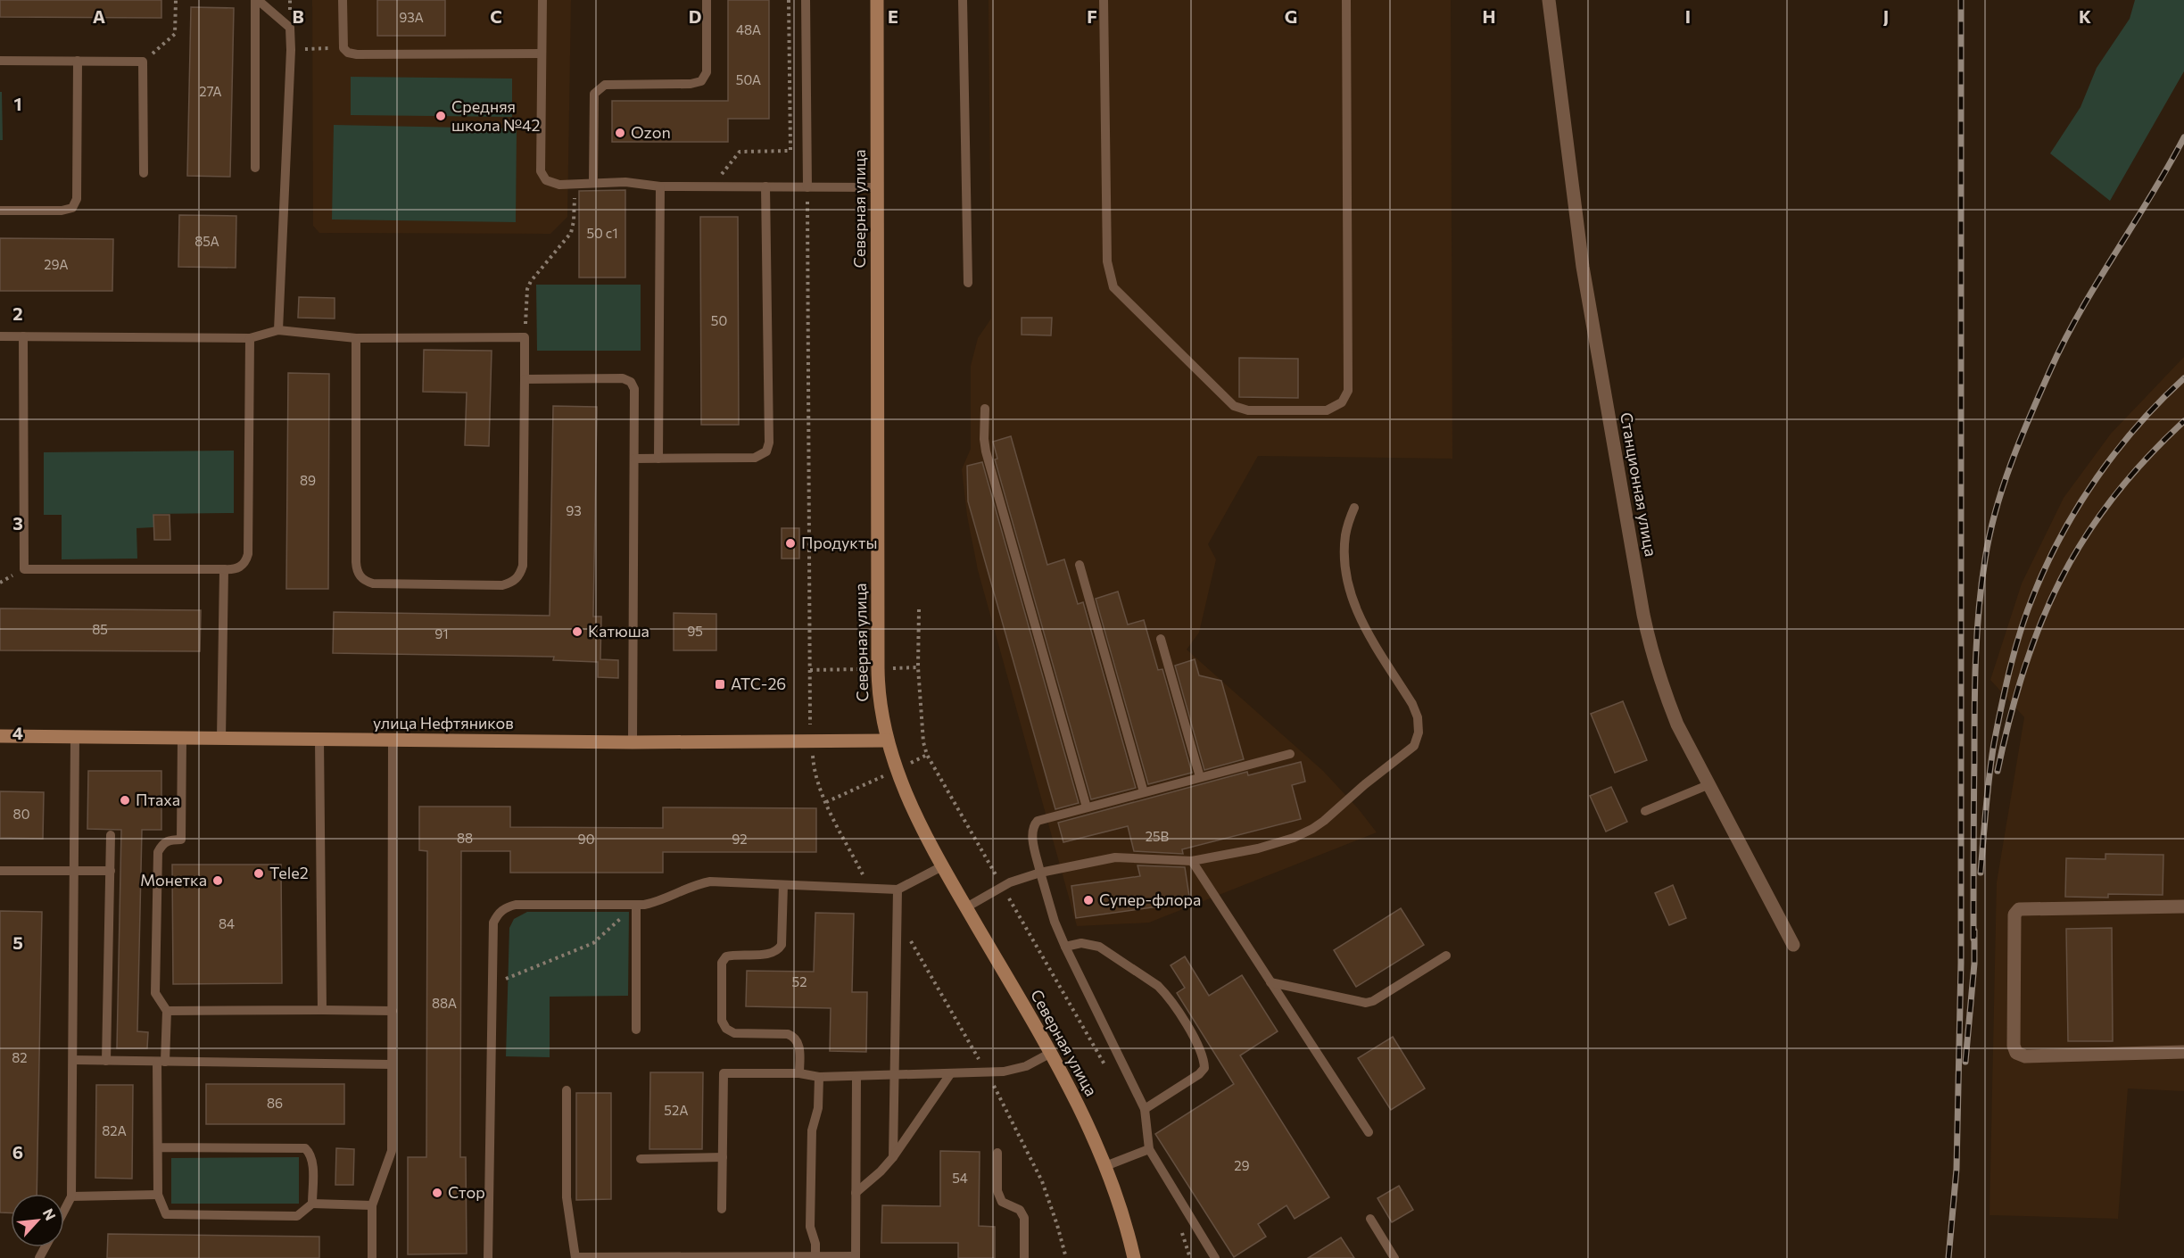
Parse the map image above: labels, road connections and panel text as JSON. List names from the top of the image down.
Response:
{
  "streets": {
    "main road": ["Северная улица", "улица Нефтяников"],
    "street": ["Станционная улица"]
  },
  "crossings": [
    ["Северная улица", "улица Нефтяников"]
  ],
  "places": {
    "other": [
      "Средняя школа №42",
      "Ozon",
      "Продукты",
      "Катюша",
      "Птаха",
      "Tele2",
      "Монетка",
      "Супер-флора",
      "Стор"
    ],
    "transit": ["АТС-26"]
  },
  "house_numbers": [
    "93А",
    "48А",
    "50А",
    "27А",
    "50 с1",
    "85А",
    "29А",
    "50",
    "89",
    "93",
    "85",
    "95",
    "91",
    "80",
    "25В",
    "88",
    "90",
    "92",
    "84",
    "52",
    "88А",
    "82",
    "86",
    "52А",
    "82А",
    "29",
    "54"
  ],
  "north": "top right",
  "grid": {
    "columns": [
      "A",
      "B",
      "C",
      "D",
      "E",
      "F",
      "G",
      "H",
      "I",
      "J",
      "K"
    ],
    "rows": [
      "1",
      "2",
      "3",
      "4",
      "5",
      "6"
    ]
  }
}
